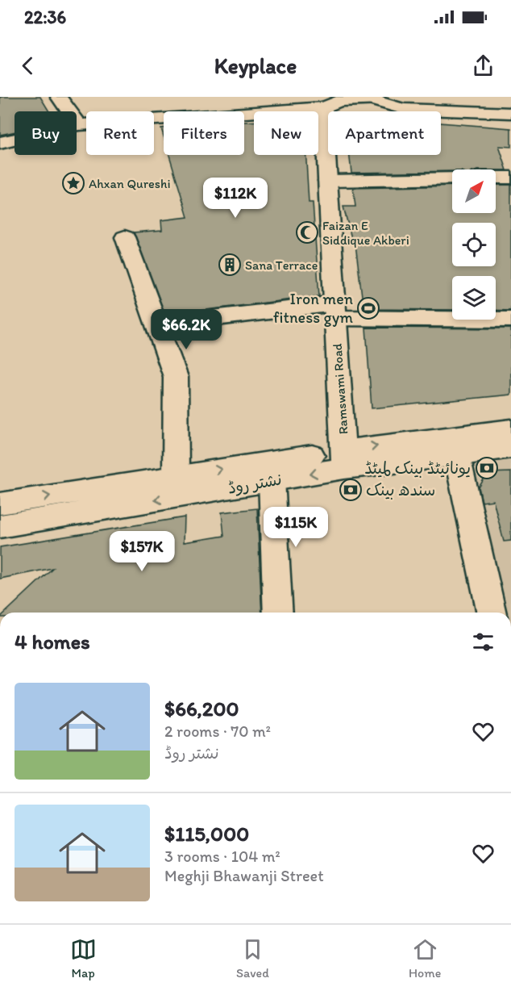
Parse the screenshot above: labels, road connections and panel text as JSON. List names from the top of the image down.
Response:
{
  "streets": {
    "main road": ["Ramswami Road", "نشتر روڈ"]
  },
  "crossings": [
    ["Ramswami Road", "نشتر روڈ"]
  ],
  "places": {
    "place": ["Ahxan Qureshi"],
    "mosque": ["Faizan E Siddique Akberi"],
    "building": ["Sana Terrace"],
    "sports": ["Iron men fitness gym"],
    "bank": ["یونائیٹڈ بینک لمیٹڈ", "سندھ بینک"]
  },
  "north": "top right",
  "page": {
    "status": "22:36",
    "header": "Keyplace",
    "chip": [
      "Buy",
      "Rent",
      "Filters",
      "New",
      "Apartment"
    ],
    "price": [
      "$112K",
      "$66.2K",
      "$115K",
      "$157K"
    ],
    "heading": "4 homes",
    "list": [
      {
        "name": "$66,200",
        "note": "2 rooms · 70 m² · نشتر روڈ"
      },
      {
        "name": "$115,000",
        "note": "3 rooms · 104 m² · Meghji Bhawanji Street"
      }
    ],
    "tabs": ["Map", "Saved", "Home"]
  }
}
